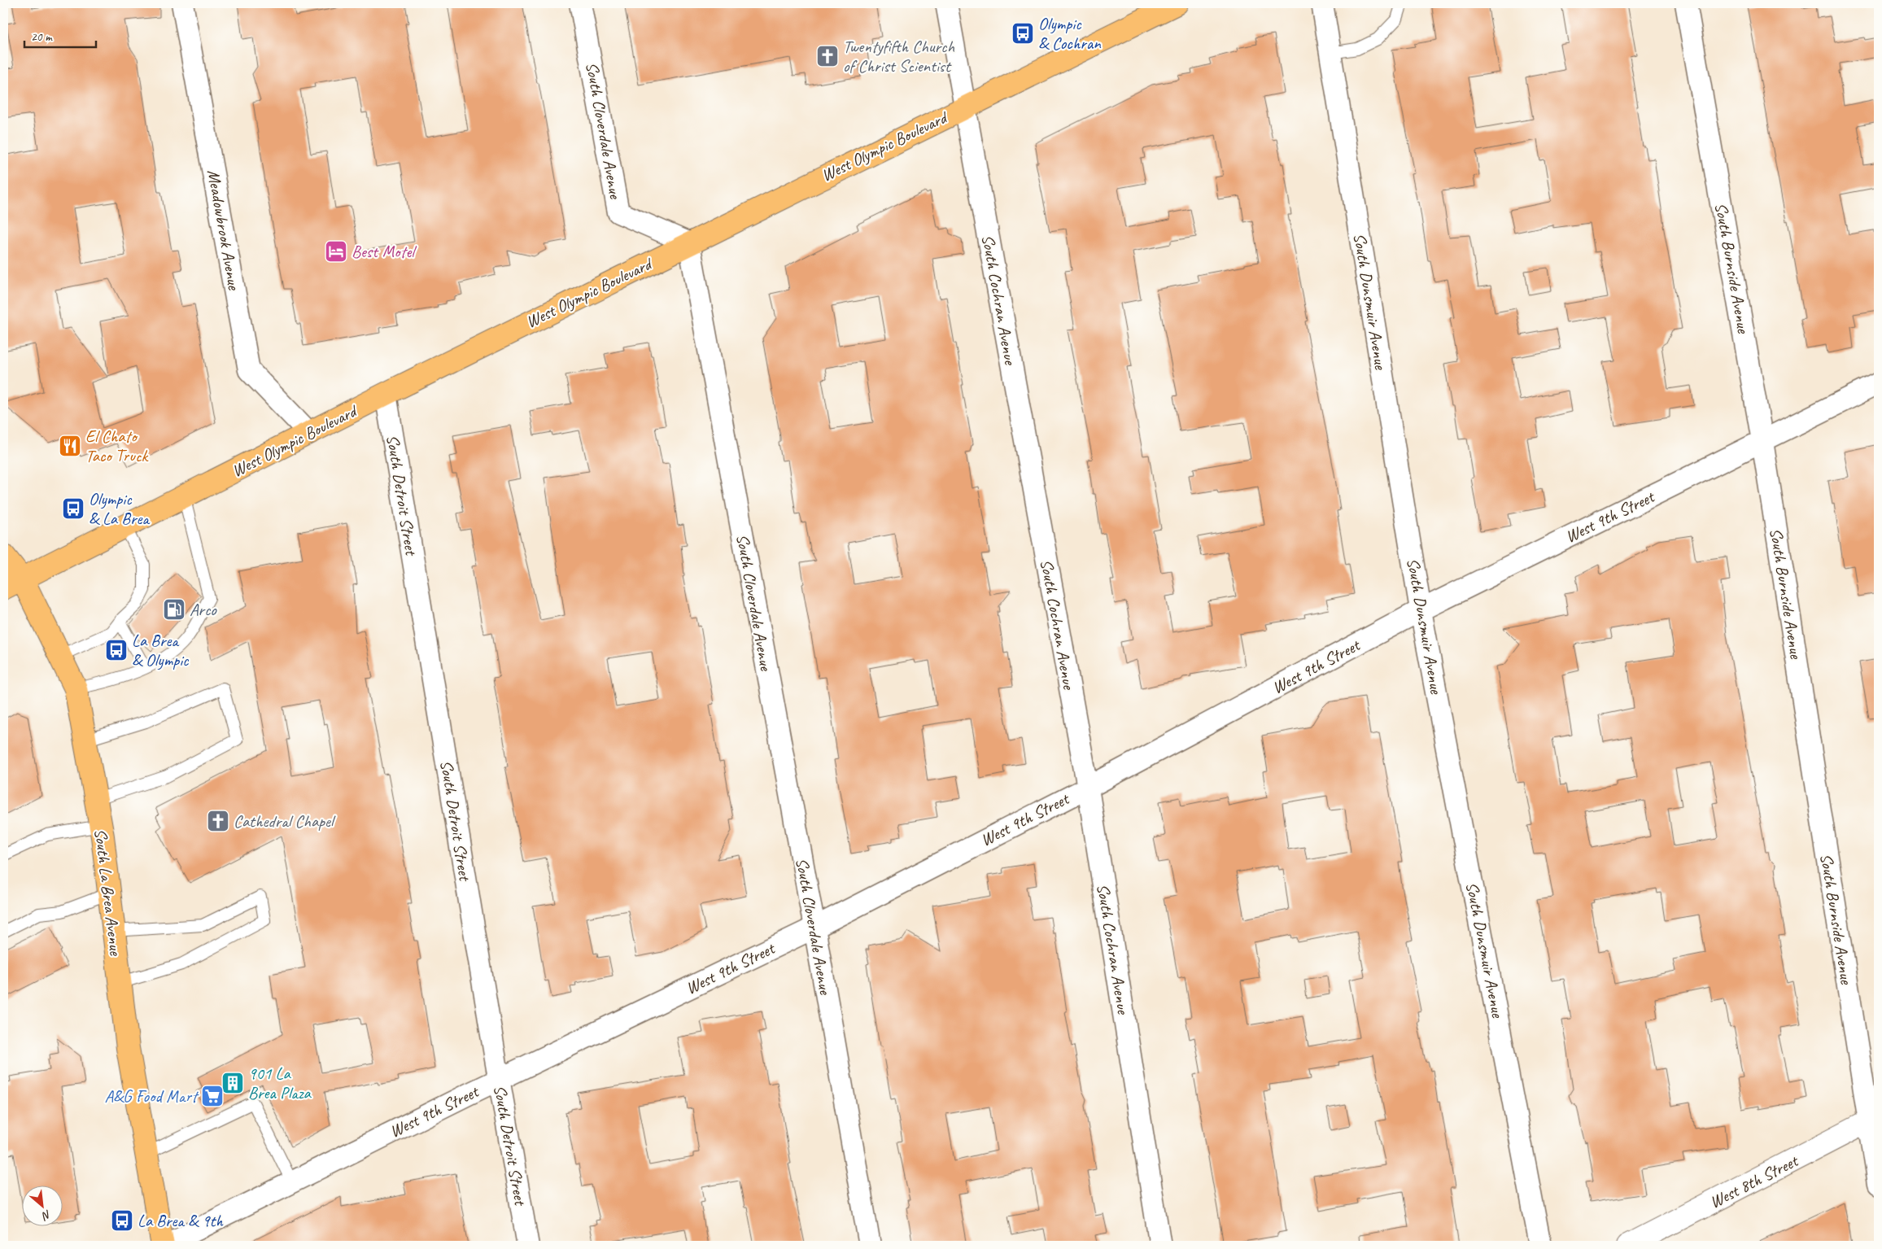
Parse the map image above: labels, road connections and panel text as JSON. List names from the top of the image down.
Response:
{
  "streets": {
    "main road": ["West Olympic Boulevard", "South La Brea Avenue"],
    "street": [
      "South Cloverdale Avenue",
      "Meadowbrook Avenue",
      "South Burnside Avenue",
      "South Cochran Avenue",
      "South Dunsmuir Avenue",
      "South Detroit Street",
      "West 9th Street",
      "West 8th Street"
    ]
  },
  "crossings": [
    ["South Cloverdale Avenue", "West Olympic Boulevard"],
    ["South Cloverdale Avenue", "West 9th Street"],
    ["West Olympic Boulevard", "Meadowbrook Avenue"],
    ["West Olympic Boulevard", "South Cochran Avenue"],
    ["West Olympic Boulevard", "South Detroit Street"],
    ["West Olympic Boulevard", "South La Brea Avenue"],
    ["South Burnside Avenue", "West 9th Street"],
    ["South Burnside Avenue", "West 8th Street"],
    ["South Cochran Avenue", "West 9th Street"],
    ["South Dunsmuir Avenue", "West 9th Street"],
    ["South Detroit Street", "West 9th Street"],
    ["West 9th Street", "South La Brea Avenue"]
  ],
  "places": {
    "bus stop": [
      "Olympic & Cochran",
      "Olympic & La Brea",
      "La Brea & Olympic",
      "La Brea & 9th"
    ],
    "church": ["Twentyfifth Church of Christ Scientist", "Cathedral Chapel"],
    "hotel": ["Best Motel"],
    "restaurant": ["El Chato Taco Truck"],
    "fuel station": ["Arco"],
    "building": ["901 La Brea Plaza"],
    "supermarket": ["A&G Food Mart"]
  },
  "scale_bar": "20 m",
  "north": "bottom right"
}
